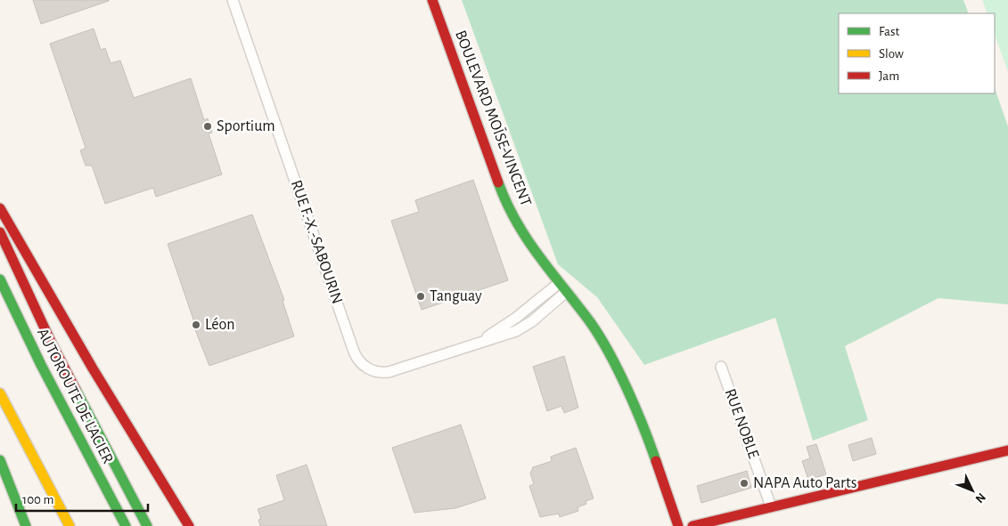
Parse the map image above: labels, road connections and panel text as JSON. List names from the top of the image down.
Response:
{
  "streets": {
    "main road": ["BOULEVARD MOÏSE-VINCENT", "AUTOROUTE DE L'ACIER"],
    "street": ["RUE F.-X.-SABOURIN", "RUE NOBLE"]
  },
  "crossings": [
    ["BOULEVARD MOÏSE-VINCENT", "RUE F.-X.-SABOURIN"]
  ],
  "places": [
    "Sportium",
    "Tanguay",
    "Léon",
    "NAPA Auto Parts"
  ],
  "legend": ["Fast", "Slow", "Jam"],
  "scale_bar": "100 m",
  "north": "bottom right"
}
